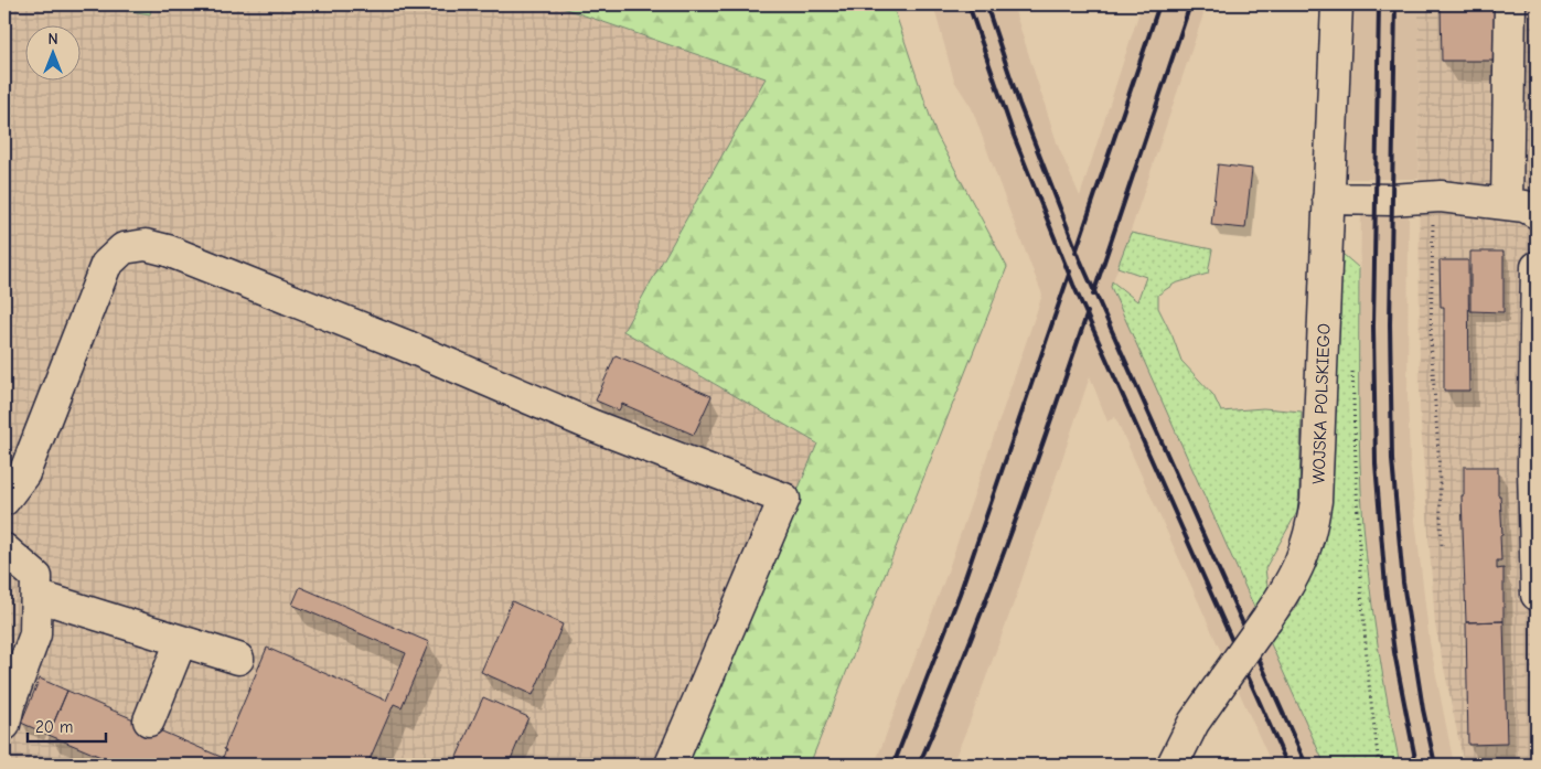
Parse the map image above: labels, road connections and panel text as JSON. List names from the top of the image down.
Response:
{
  "streets": {
    "street": ["WOJSKA POLSKIEGO"]
  },
  "scale_bar": "20 m",
  "north": "top"
}
